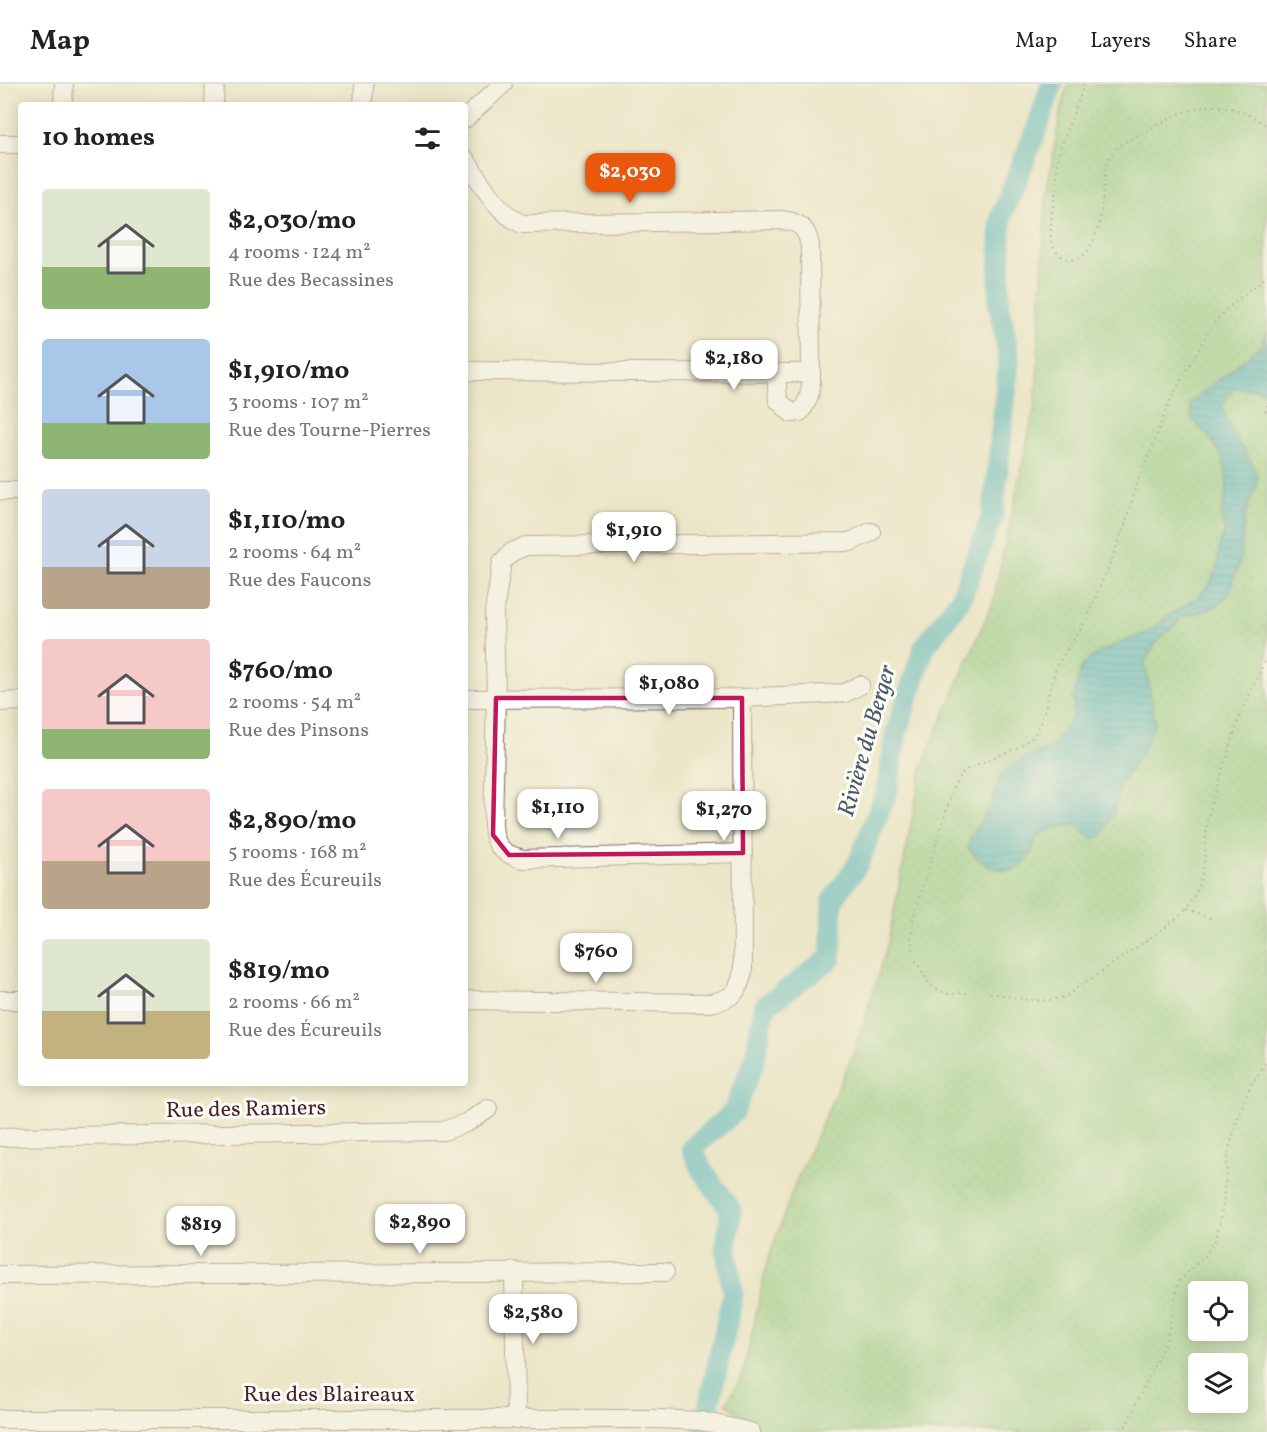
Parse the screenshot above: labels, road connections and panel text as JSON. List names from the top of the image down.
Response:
{
  "streets": {
    "street": ["Rue des Ramiers", "Rue des Blaireaux"]
  },
  "water": ["Rivière du Berger"],
  "page": {
    "header": "Map",
    "nav": ["Map", "Layers", "Share"],
    "heading": "10 homes",
    "price": [
      "$2,030",
      "$2,180",
      "$1,910",
      "$1,080",
      "$1,110",
      "$1,270",
      "$760",
      "$2,890",
      "$819",
      "$2,580"
    ],
    "list": [
      {
        "name": "$2,030/mo",
        "note": "4 rooms · 124 m² · Rue des Becassines"
      },
      {
        "name": "$1,910/mo",
        "note": "3 rooms · 107 m² · Rue des Tourne-Pierres"
      },
      {
        "name": "$1,110/mo",
        "note": "2 rooms · 64 m² · Rue des Faucons"
      },
      {
        "name": "$760/mo",
        "note": "2 rooms · 54 m² · Rue des Pinsons"
      },
      {
        "name": "$2,890/mo",
        "note": "5 rooms · 168 m² · Rue des Écureuils"
      },
      {
        "name": "$819/mo",
        "note": "2 rooms · 66 m² · Rue des Écureuils"
      }
    ]
  }
}
